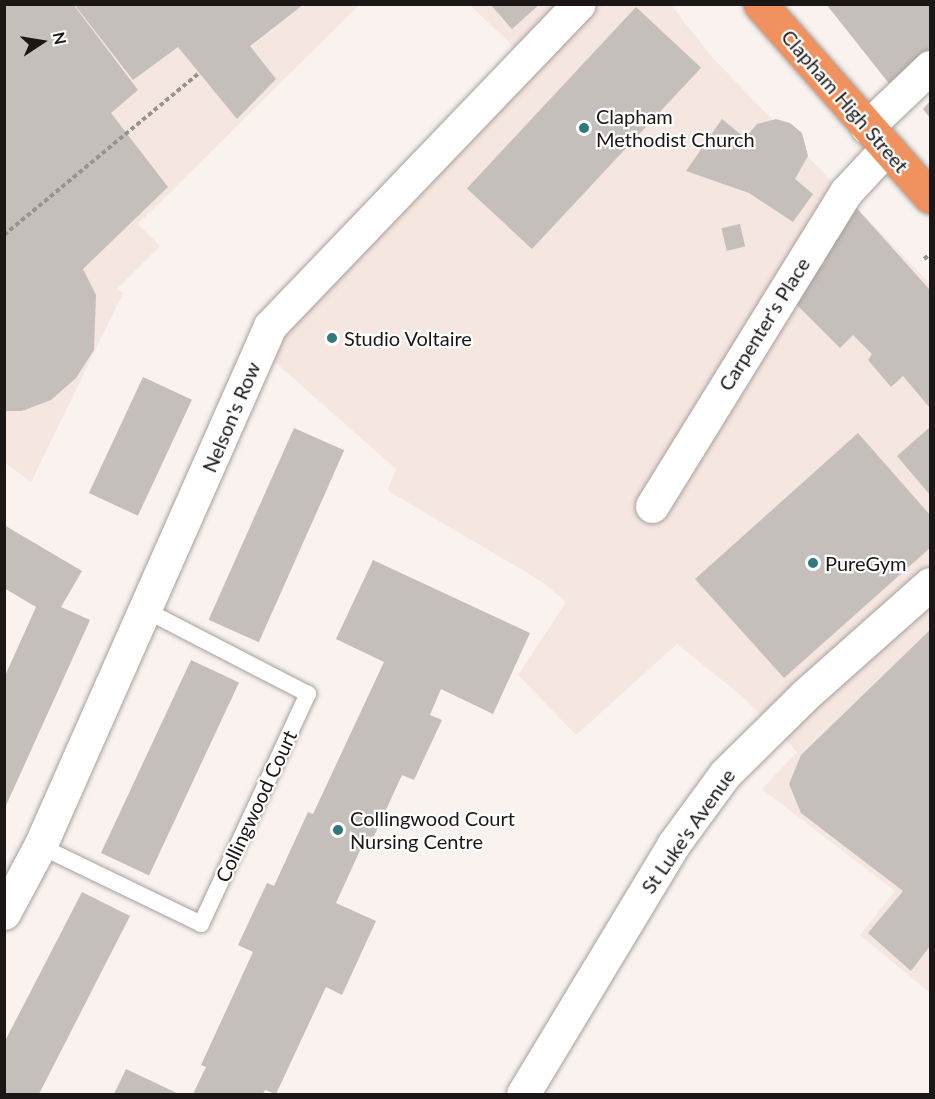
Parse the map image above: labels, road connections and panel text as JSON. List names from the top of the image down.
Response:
{
  "streets": {
    "highway": ["Clapham High Street"],
    "street": ["Carpenter's Place", "Nelson's Row", "St Luke's Avenue"],
    "lane": ["Collingwood Court"]
  },
  "crossings": [
    ["Clapham High Street", "Carpenter's Place"],
    ["Nelson's Row", "Collingwood Court"]
  ],
  "places": [
    "Clapham Methodist Church",
    "Studio Voltaire",
    "PureGym",
    "Collingwood Court Nursing Centre"
  ],
  "north": "right"
}
